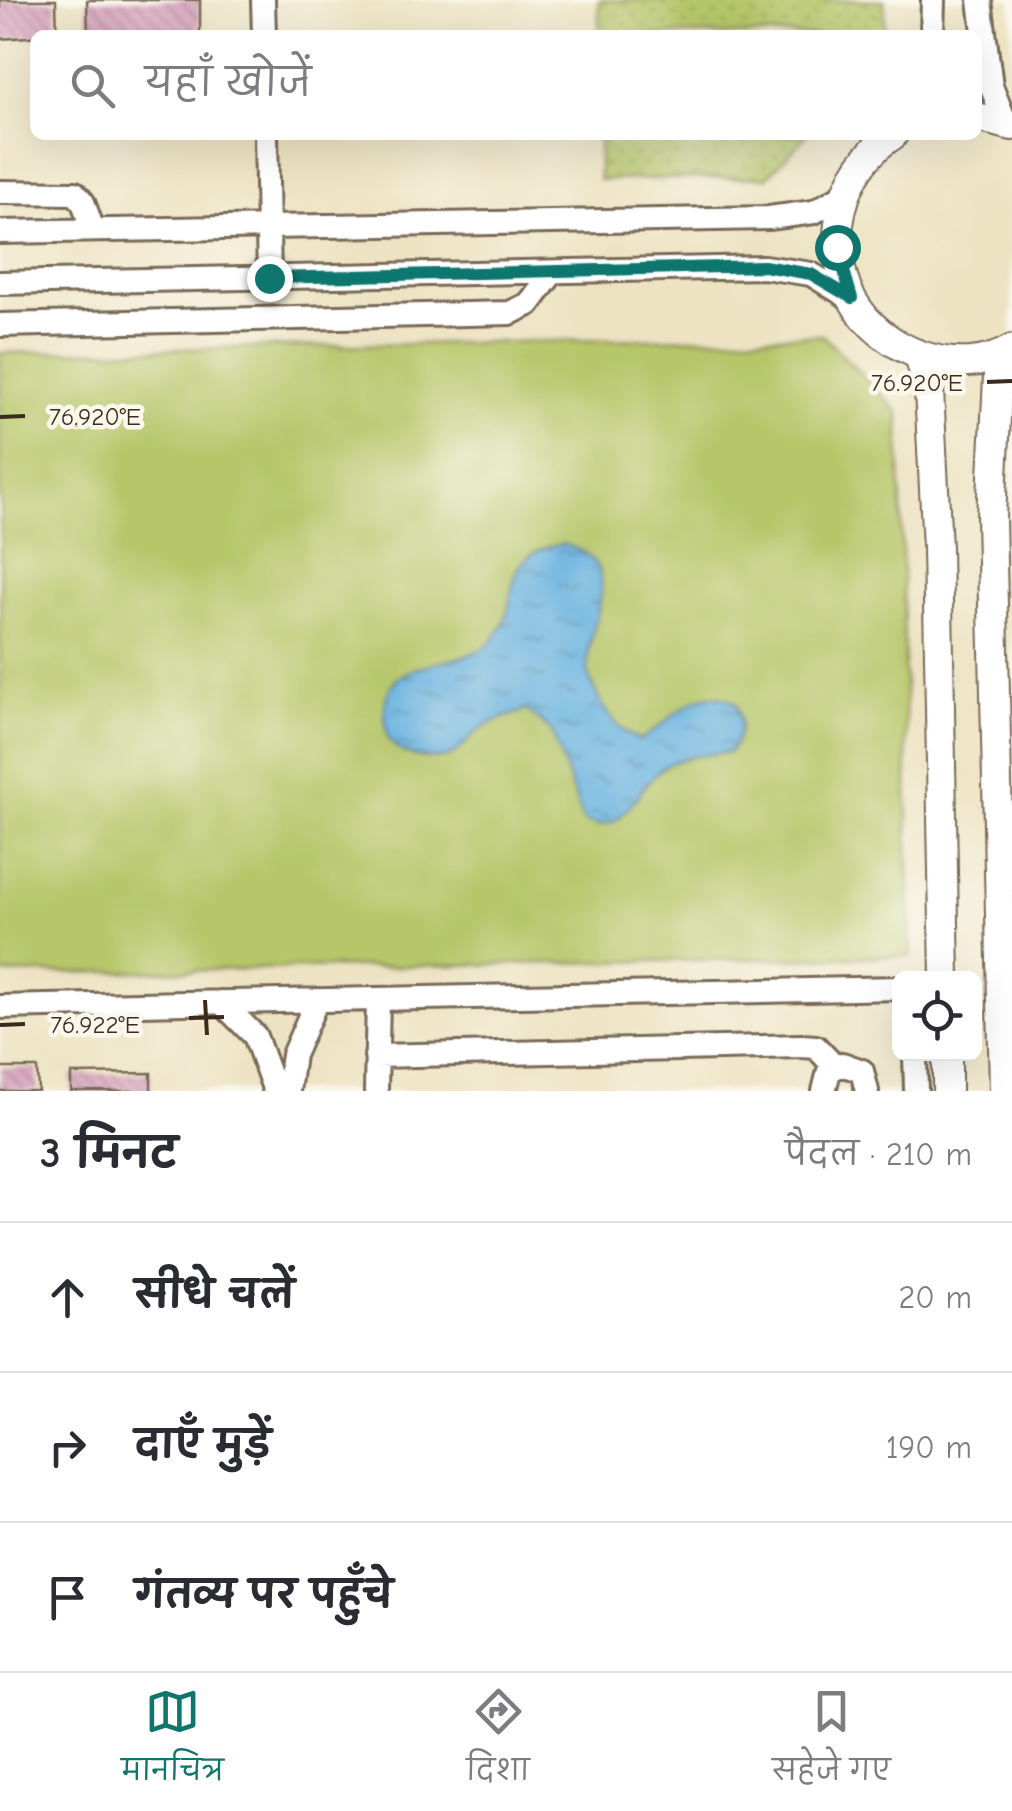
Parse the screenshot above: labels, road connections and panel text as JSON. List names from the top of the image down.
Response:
{
  "page": {
    "search": "यहाँ खोजें",
    "heading": ["3 मिनट", "पैदल · 210 m"],
    "list": [
      ["सीधे चलें", "20 m"],
      ["दाएँ मुड़ें", "190 m"],
      "गंतव्य पर पहुँचे"
    ],
    "nav": ["मानचित्र", "दिशा", "सहेजे गए"]
  },
  "coordinates": ["76.920°E", "76.922°E"]
}
